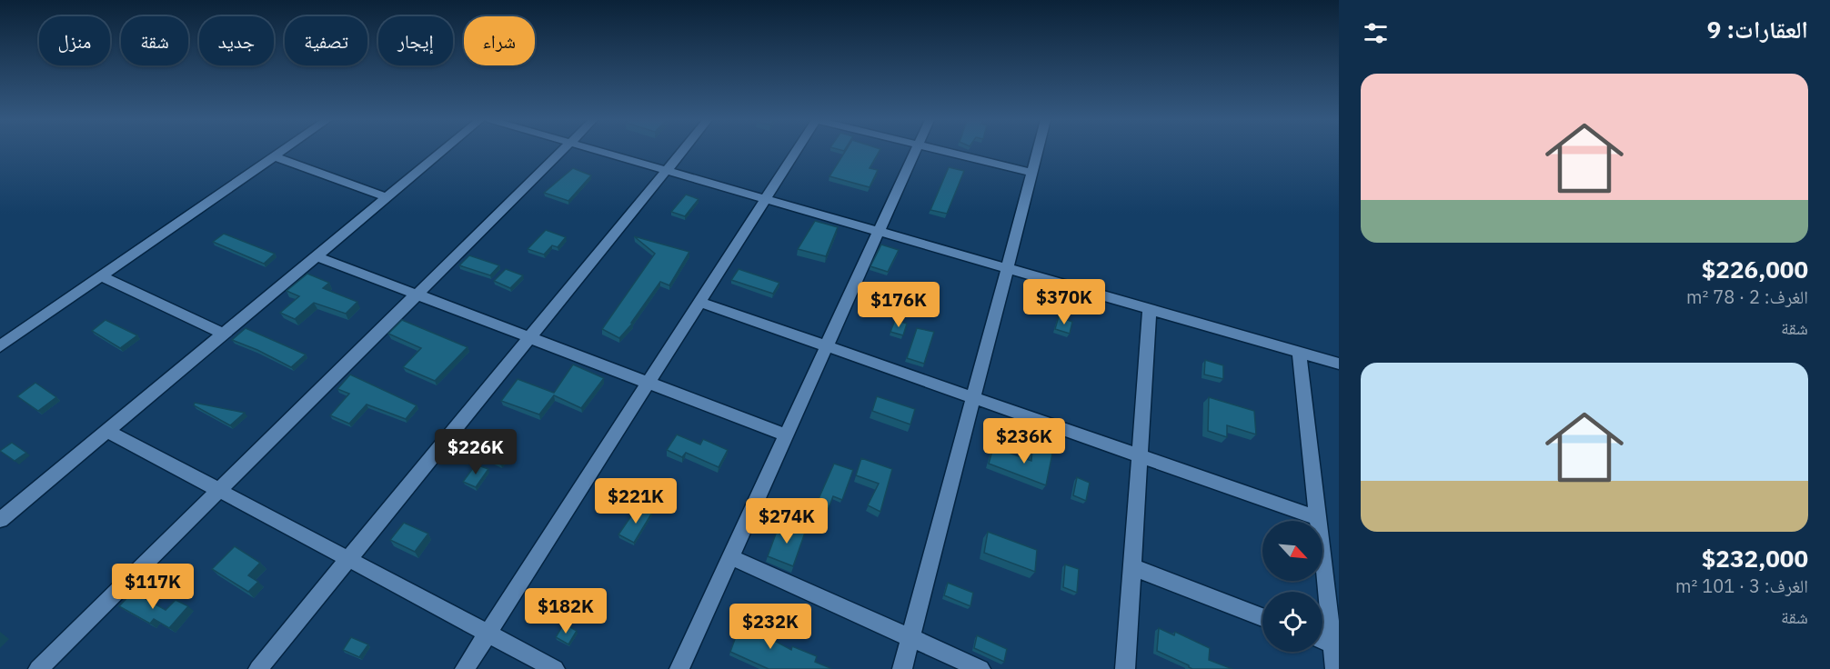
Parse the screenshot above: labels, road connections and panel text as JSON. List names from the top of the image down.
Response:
{
  "north": "bottom right",
  "page": {
    "heading": "العقارات: 9",
    "chip": [
      "شراء",
      "إيجار",
      "تصفية",
      "جديد",
      "شقة",
      "منزل"
    ],
    "list": [
      {
        "name": "$226,000",
        "note": "الغرف: 2 · 78 m² · شقة"
      },
      {
        "name": "$232,000",
        "note": "الغرف: 3 · 101 m² · شقة"
      }
    ],
    "price": [
      "$370K",
      "$176K",
      "$236K",
      "$226K",
      "$221K",
      "$274K",
      "$117K",
      "$182K",
      "$232K"
    ]
  }
}
